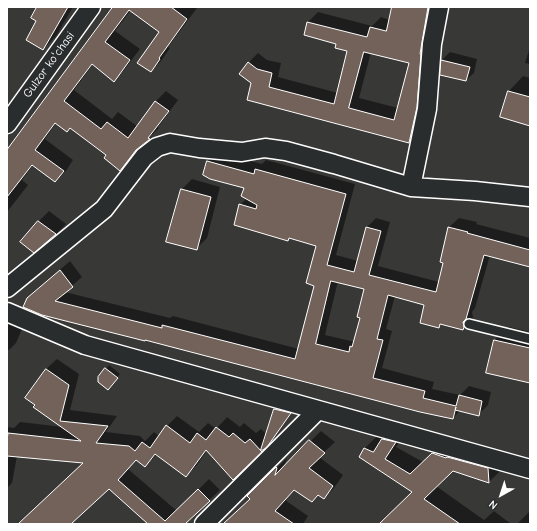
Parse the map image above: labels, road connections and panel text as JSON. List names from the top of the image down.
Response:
{
  "streets": {
    "street": ["Gulzor koʻchasi"]
  },
  "north": "bottom left"
}
